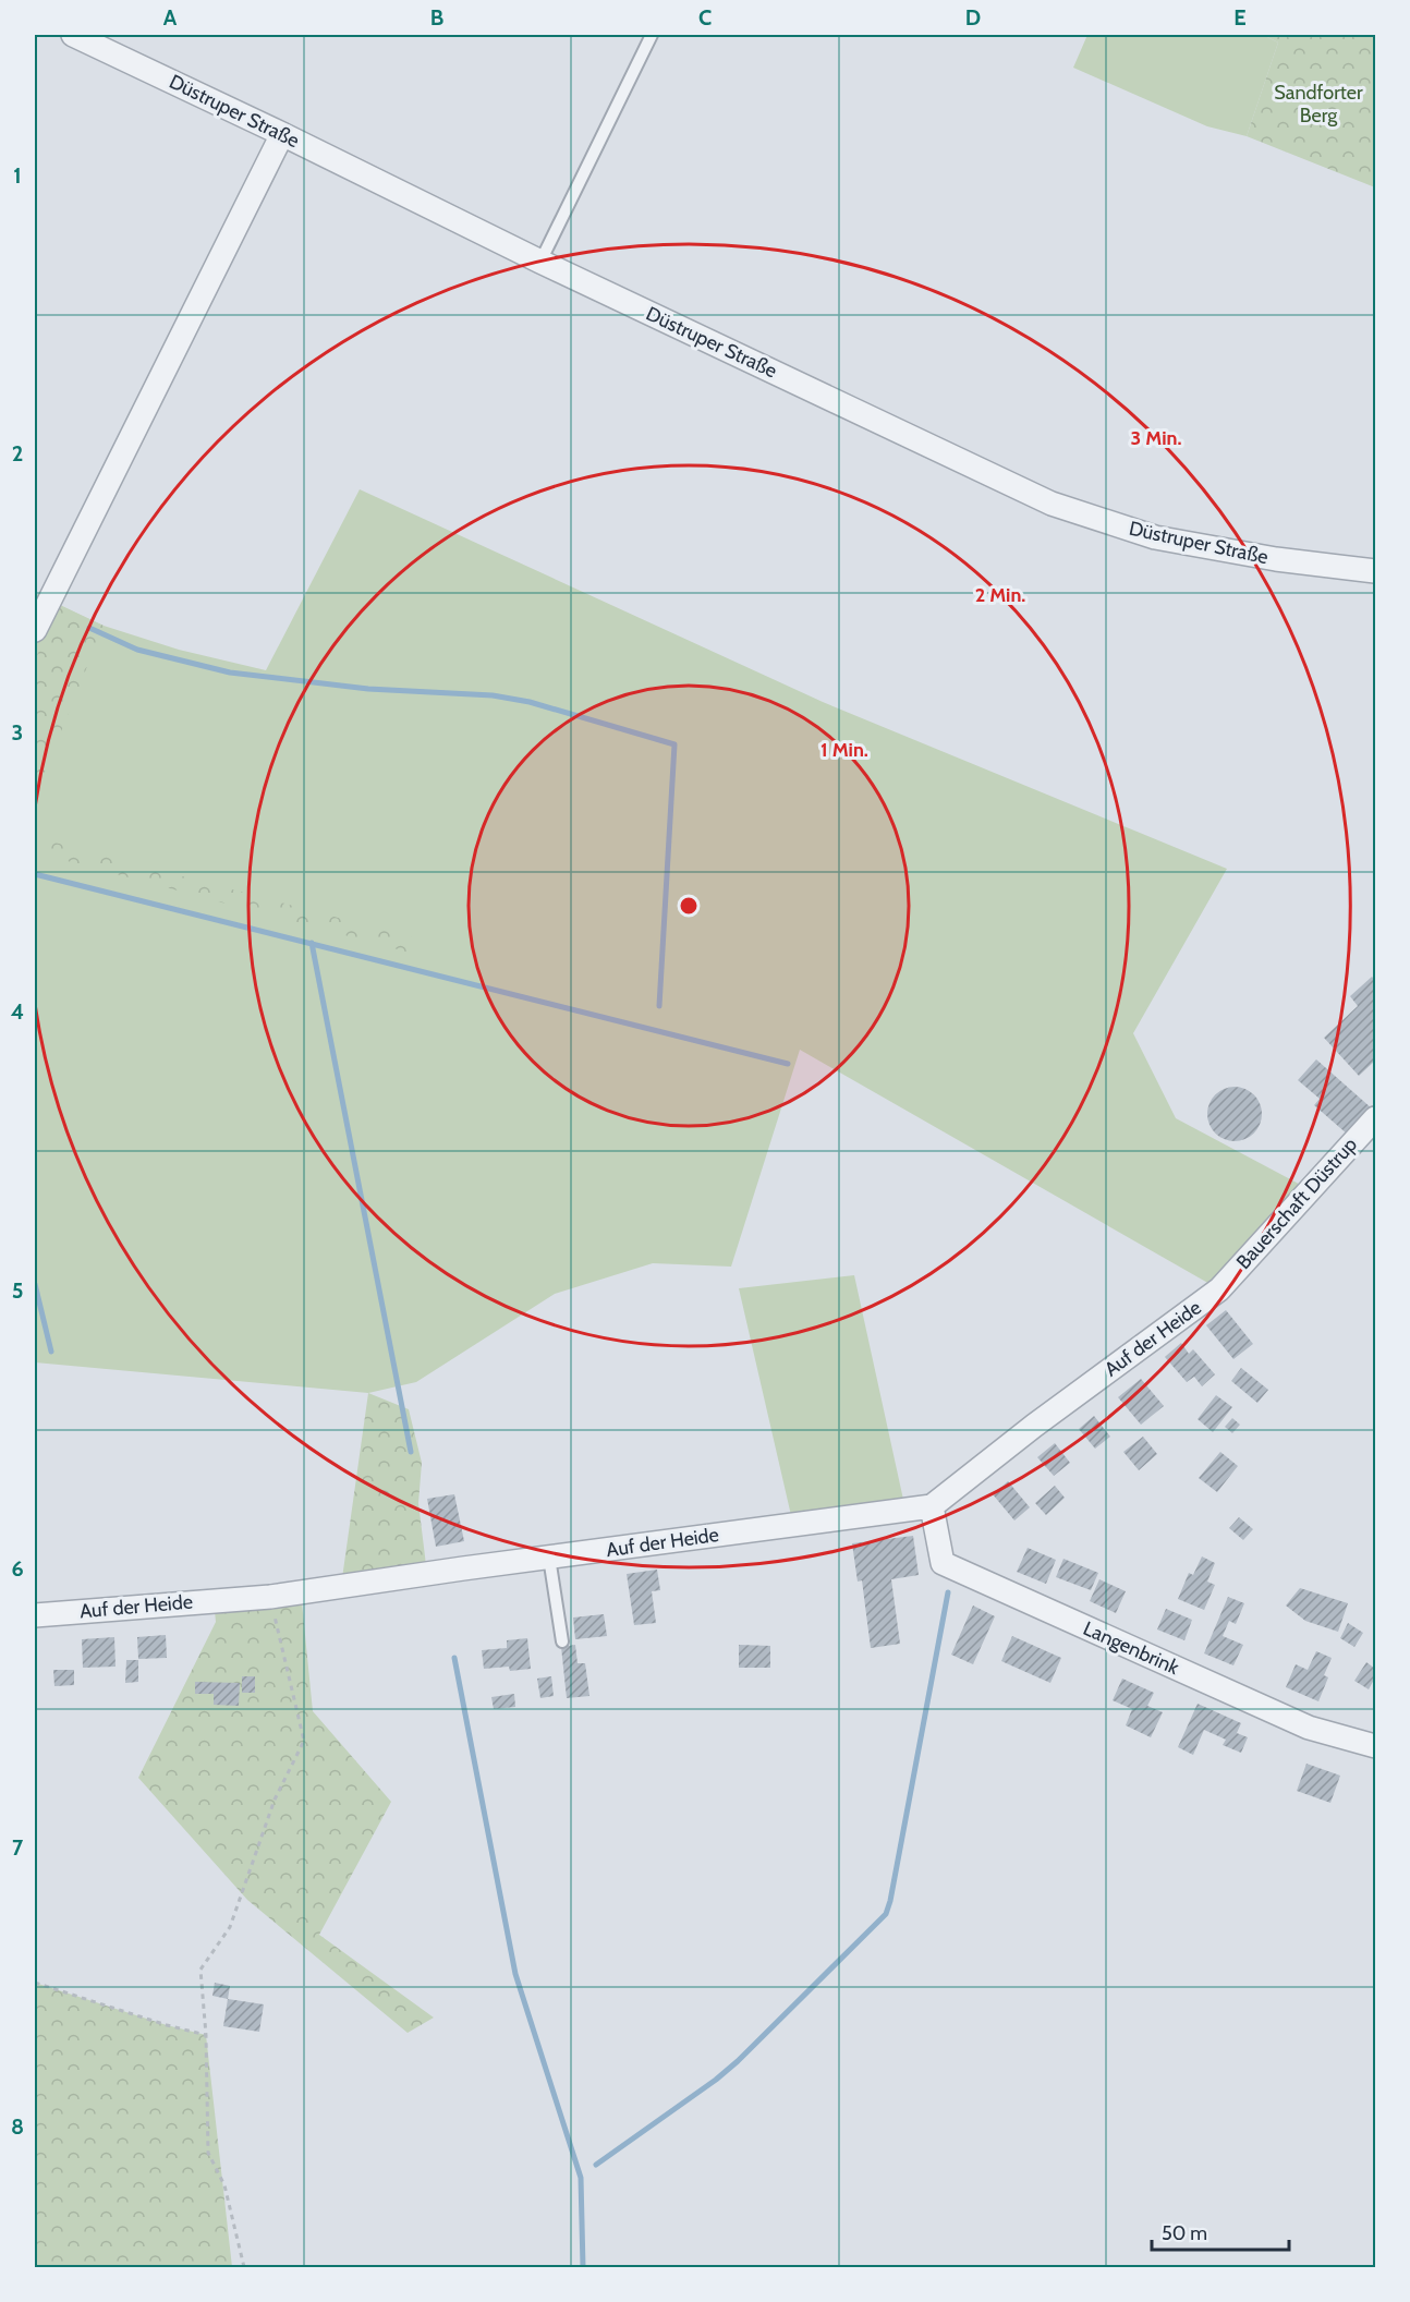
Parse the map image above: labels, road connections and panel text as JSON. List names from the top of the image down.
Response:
{
  "streets": {
    "street": [
      "Düstruper Straße",
      "Bauerschaft Düstrup",
      "Auf der Heide",
      "Langenbrink"
    ]
  },
  "crossings": [
    ["Bauerschaft Düstrup", "Auf der Heide"],
    ["Auf der Heide", "Langenbrink"]
  ],
  "parks": ["Sandforter Berg"],
  "scale_bar": "50 m",
  "grid": {
    "columns": [
      "A",
      "B",
      "C",
      "D",
      "E"
    ],
    "rows": [
      "1",
      "2",
      "3",
      "4",
      "5",
      "6",
      "7",
      "8"
    ]
  },
  "rings": ["3 Min.", "2 Min.", "1 Min."]
}
